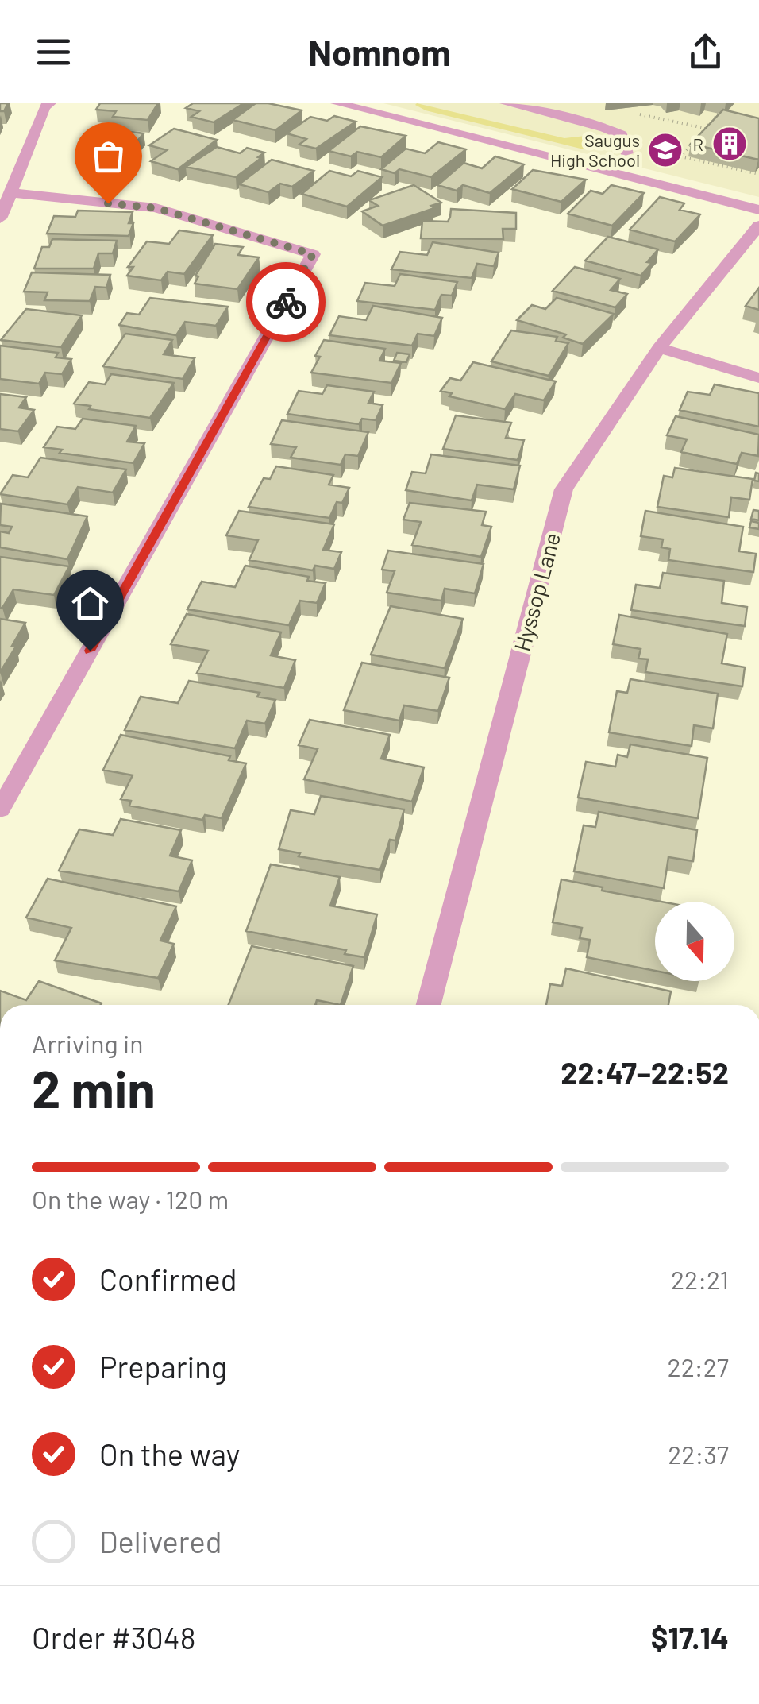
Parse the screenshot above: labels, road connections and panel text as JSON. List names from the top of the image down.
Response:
{
  "streets": {
    "street": ["Hyssop Lane"]
  },
  "places": {
    "building": ["R"],
    "school or university": ["Saugus High School"]
  },
  "north": "bottom",
  "page": {
    "header": "Nomnom",
    "heading": ["2 min", "Arriving in", "22:47–22:52"],
    "panel": ["Order #3048", "$17.14"],
    "bar": "On the way · 120 m",
    "list": [
      ["Confirmed", "22:21"],
      ["Preparing", "22:27"],
      ["On the way", "22:37"],
      "Delivered"
    ]
  }
}
